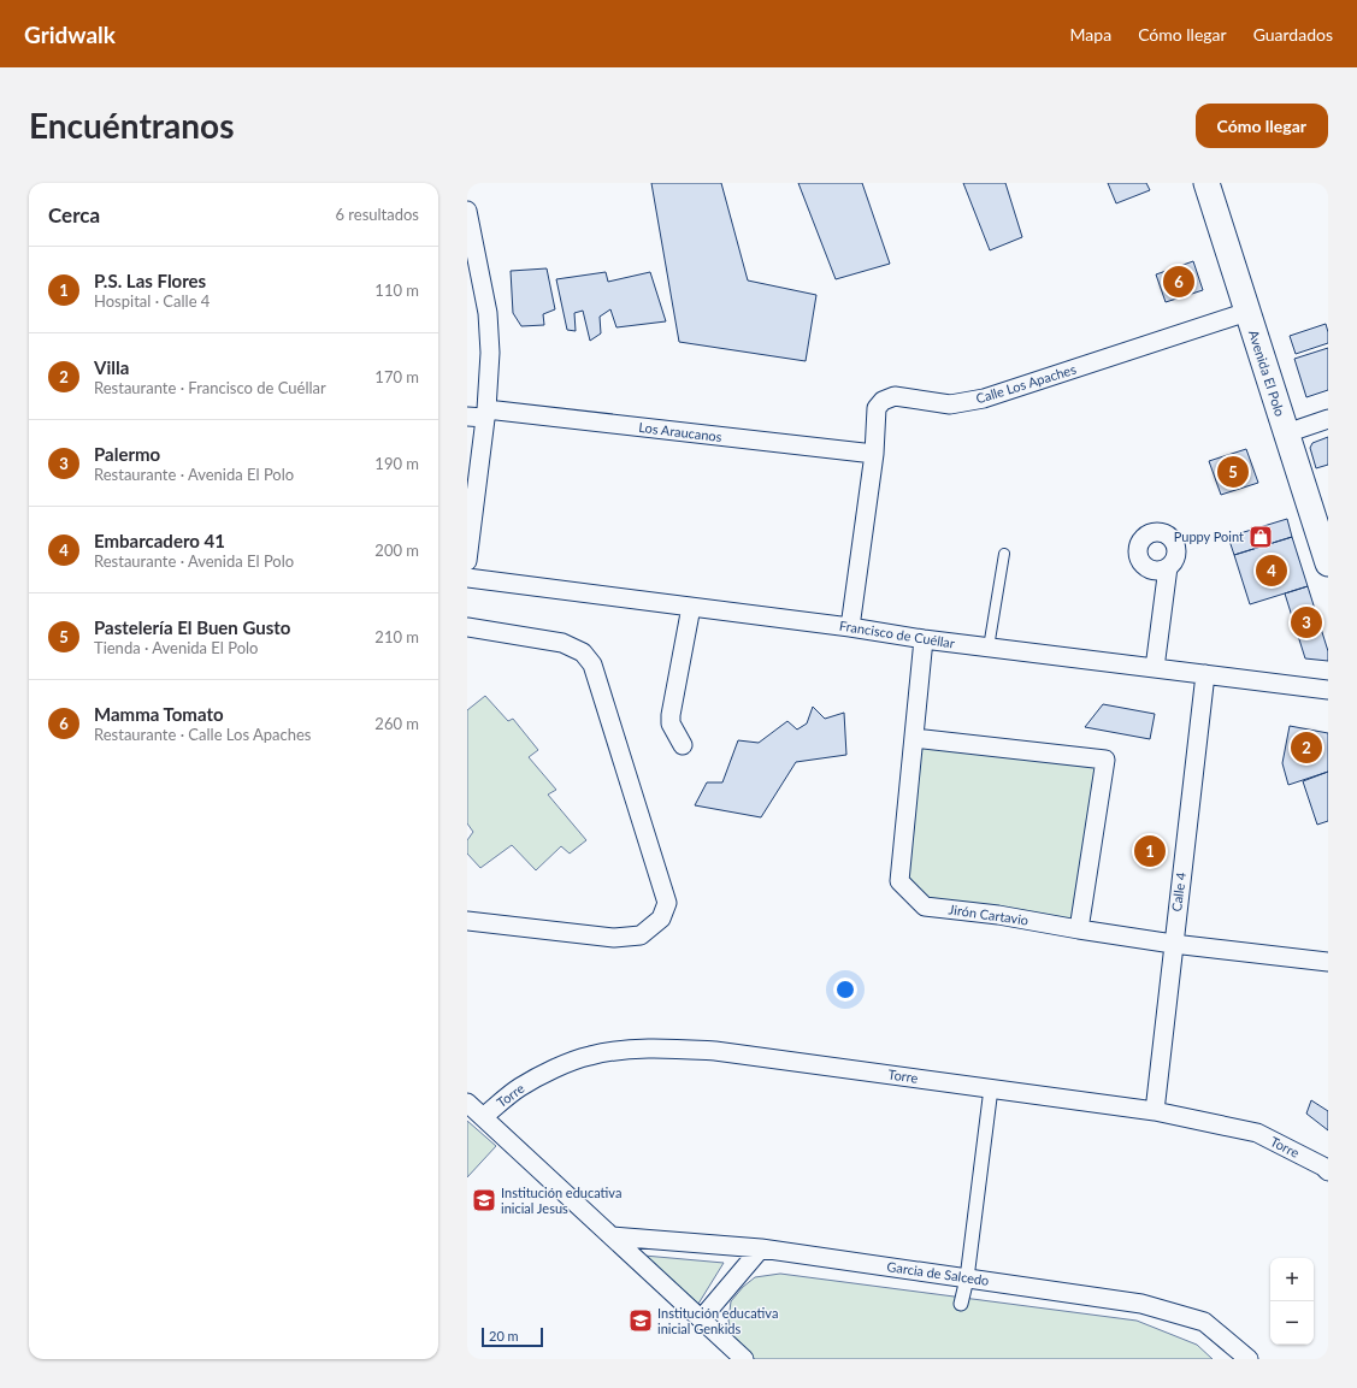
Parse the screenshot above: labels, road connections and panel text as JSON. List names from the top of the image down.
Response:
{
  "streets": {
    "main road": ["Avenida El Polo"],
    "street": [
      "Calle Los Apaches",
      "Los Araucanos",
      "Francisco de Cuéllar",
      "Calle 4",
      "Jirón Cartavio",
      "Torre",
      "Garcia de Salcedo"
    ]
  },
  "crossings": [
    ["Avenida El Polo", "Calle Los Apaches"],
    ["Calle Los Apaches", "Los Araucanos"],
    ["Calle Los Apaches", "Francisco de Cuéllar"],
    ["Francisco de Cuéllar", "Calle 4"],
    ["Francisco de Cuéllar", "Jirón Cartavio"],
    ["Calle 4", "Jirón Cartavio"],
    ["Calle 4", "Torre"]
  ],
  "places": {
    "shop": ["Puppy Point"],
    "school or university": ["Institución educativa inicial Jesus", "Institución educativa inicial Genkids"]
  },
  "scale_bar": "20 m",
  "page": {
    "header": "Gridwalk",
    "nav": ["Mapa", "Cómo llegar", "Guardados"],
    "buttons": "Cómo llegar",
    "title": "Encuéntranos",
    "heading": ["Cerca", "6 resultados"],
    "list": [
      {
        "mark": "1",
        "name": "P.S. Las Flores",
        "note": "Hospital · Calle 4",
        "value": "110 m"
      },
      {
        "mark": "2",
        "name": "Villa",
        "note": "Restaurante · Francisco de Cuéllar",
        "value": "170 m"
      },
      {
        "mark": "3",
        "name": "Palermo",
        "note": "Restaurante · Avenida El Polo",
        "value": "190 m"
      },
      {
        "mark": "4",
        "name": "Embarcadero 41",
        "note": "Restaurante · Avenida El Polo",
        "value": "200 m"
      },
      {
        "mark": "5",
        "name": "Pastelería El Buen Gusto",
        "note": "Tienda · Avenida El Polo",
        "value": "210 m"
      },
      {
        "mark": "6",
        "name": "Mamma Tomato",
        "note": "Restaurante · Calle Los Apaches",
        "value": "260 m"
      }
    ],
    "pins": [
      "6",
      "5",
      "4",
      "3",
      "2",
      "1"
    ],
    "map_buttons": ["+", "−"],
    "scale": "20 m"
  }
}
